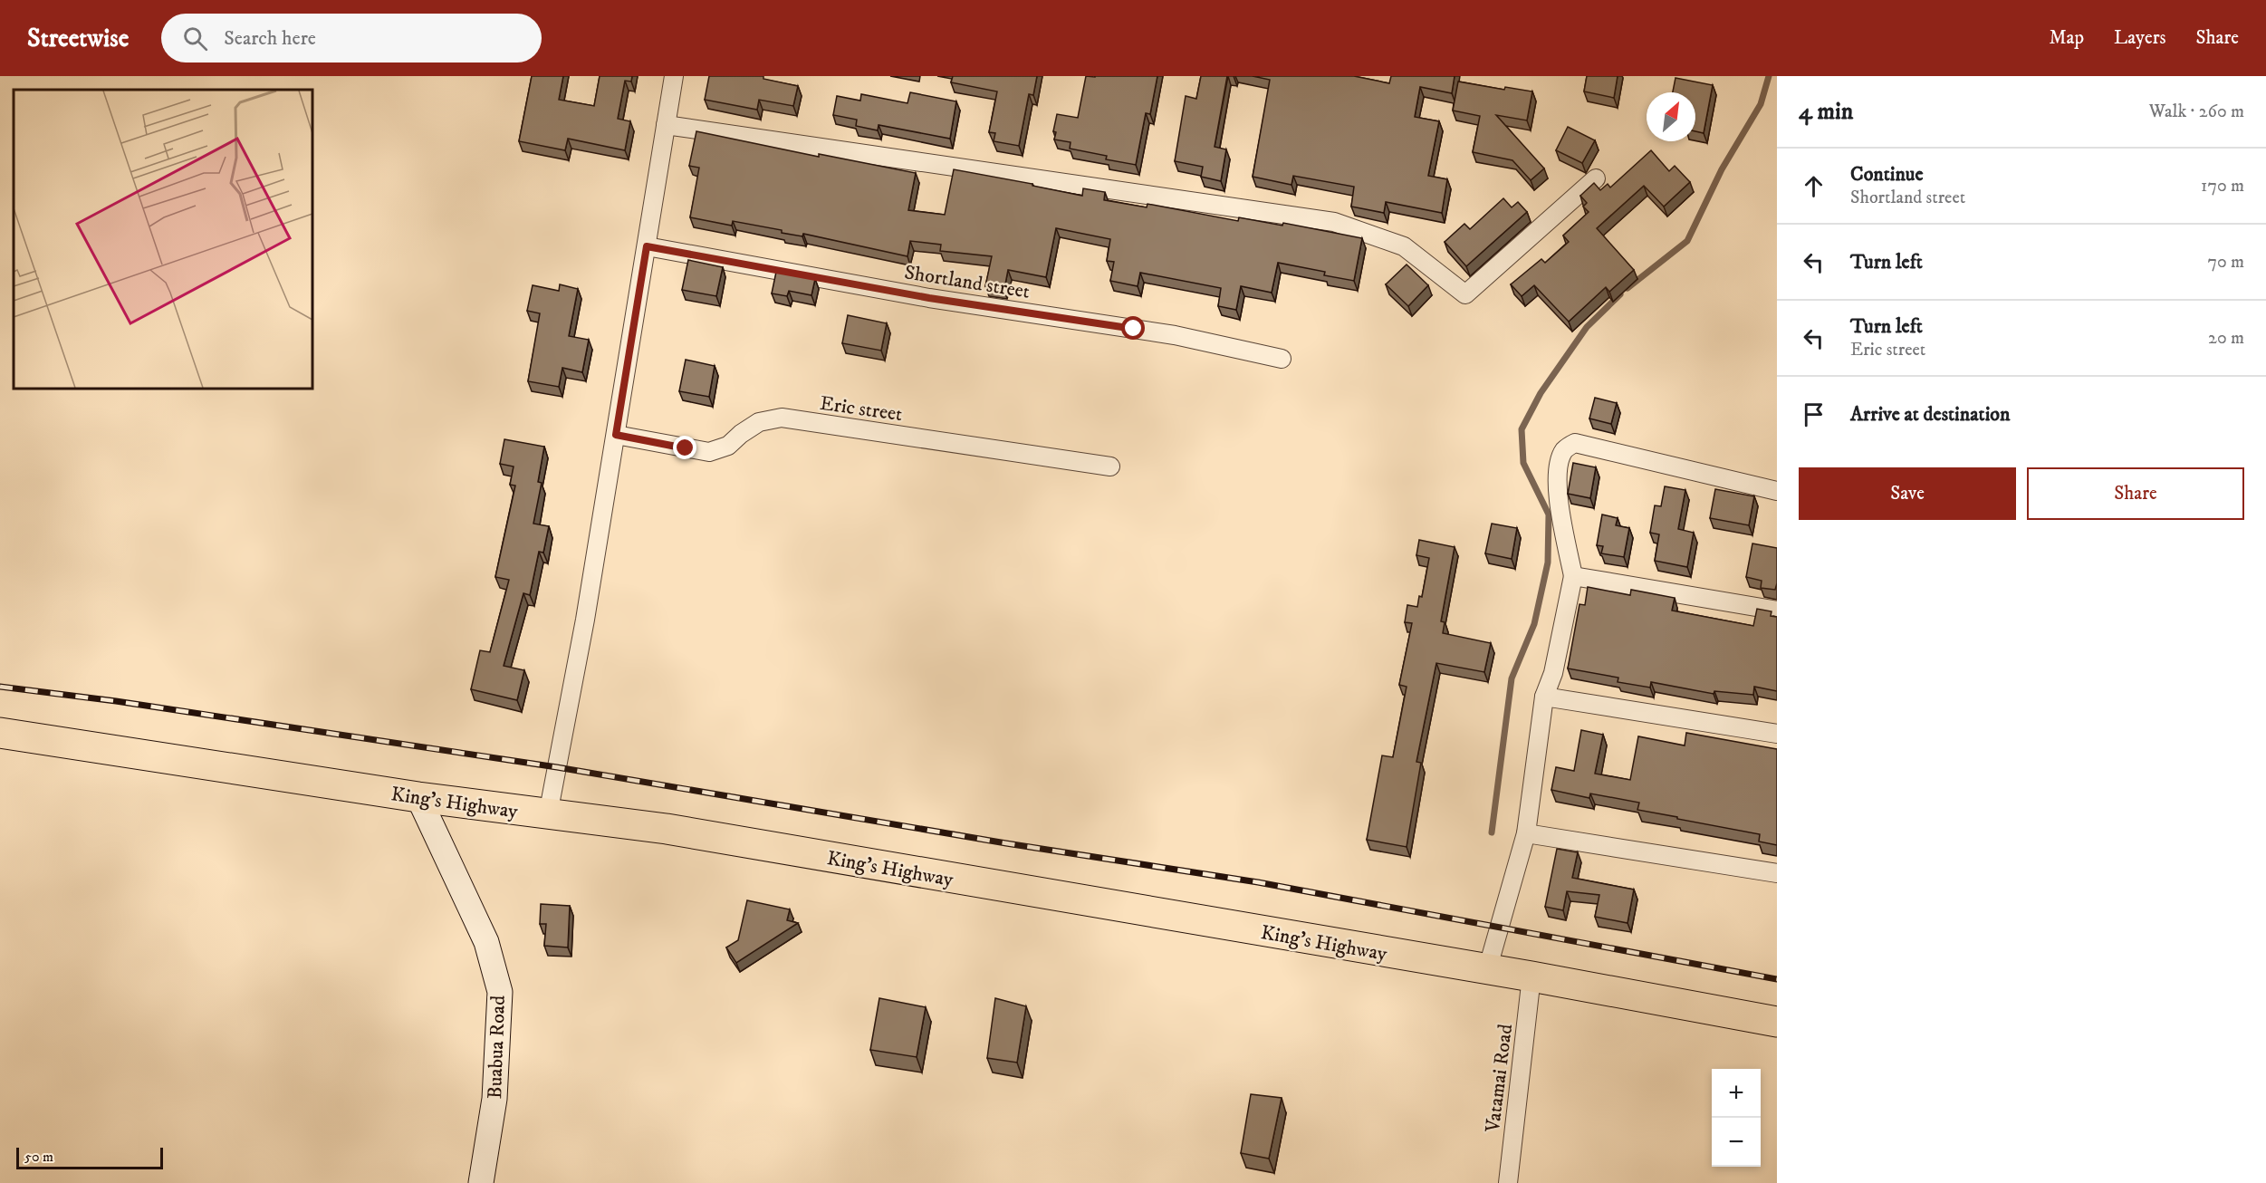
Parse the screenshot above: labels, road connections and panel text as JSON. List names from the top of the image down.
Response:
{
  "streets": {
    "highway": ["King's Highway"],
    "street": [
      "Shortland street",
      "Eric street",
      "Buabua Road",
      "Vatamai Road"
    ]
  },
  "crossings": [
    ["King's Highway", "Buabua Road"],
    ["King's Highway", "Vatamai Road"]
  ],
  "scale_bar": "50 m",
  "north": "top right",
  "page": {
    "header": "Streetwise",
    "search": "Search here",
    "nav": ["Map", "Layers", "Share"],
    "heading": ["4 min", "Walk · 260 m"],
    "list": [
      ["Continue", "Shortland street", "170 m"],
      ["Turn left", "70 m"],
      ["Turn left", "Eric street", "20 m"],
      "Arrive at destination"
    ],
    "buttons": ["Save", "Share"],
    "map_buttons": ["+", "−"],
    "scale": "50 m"
  }
}
